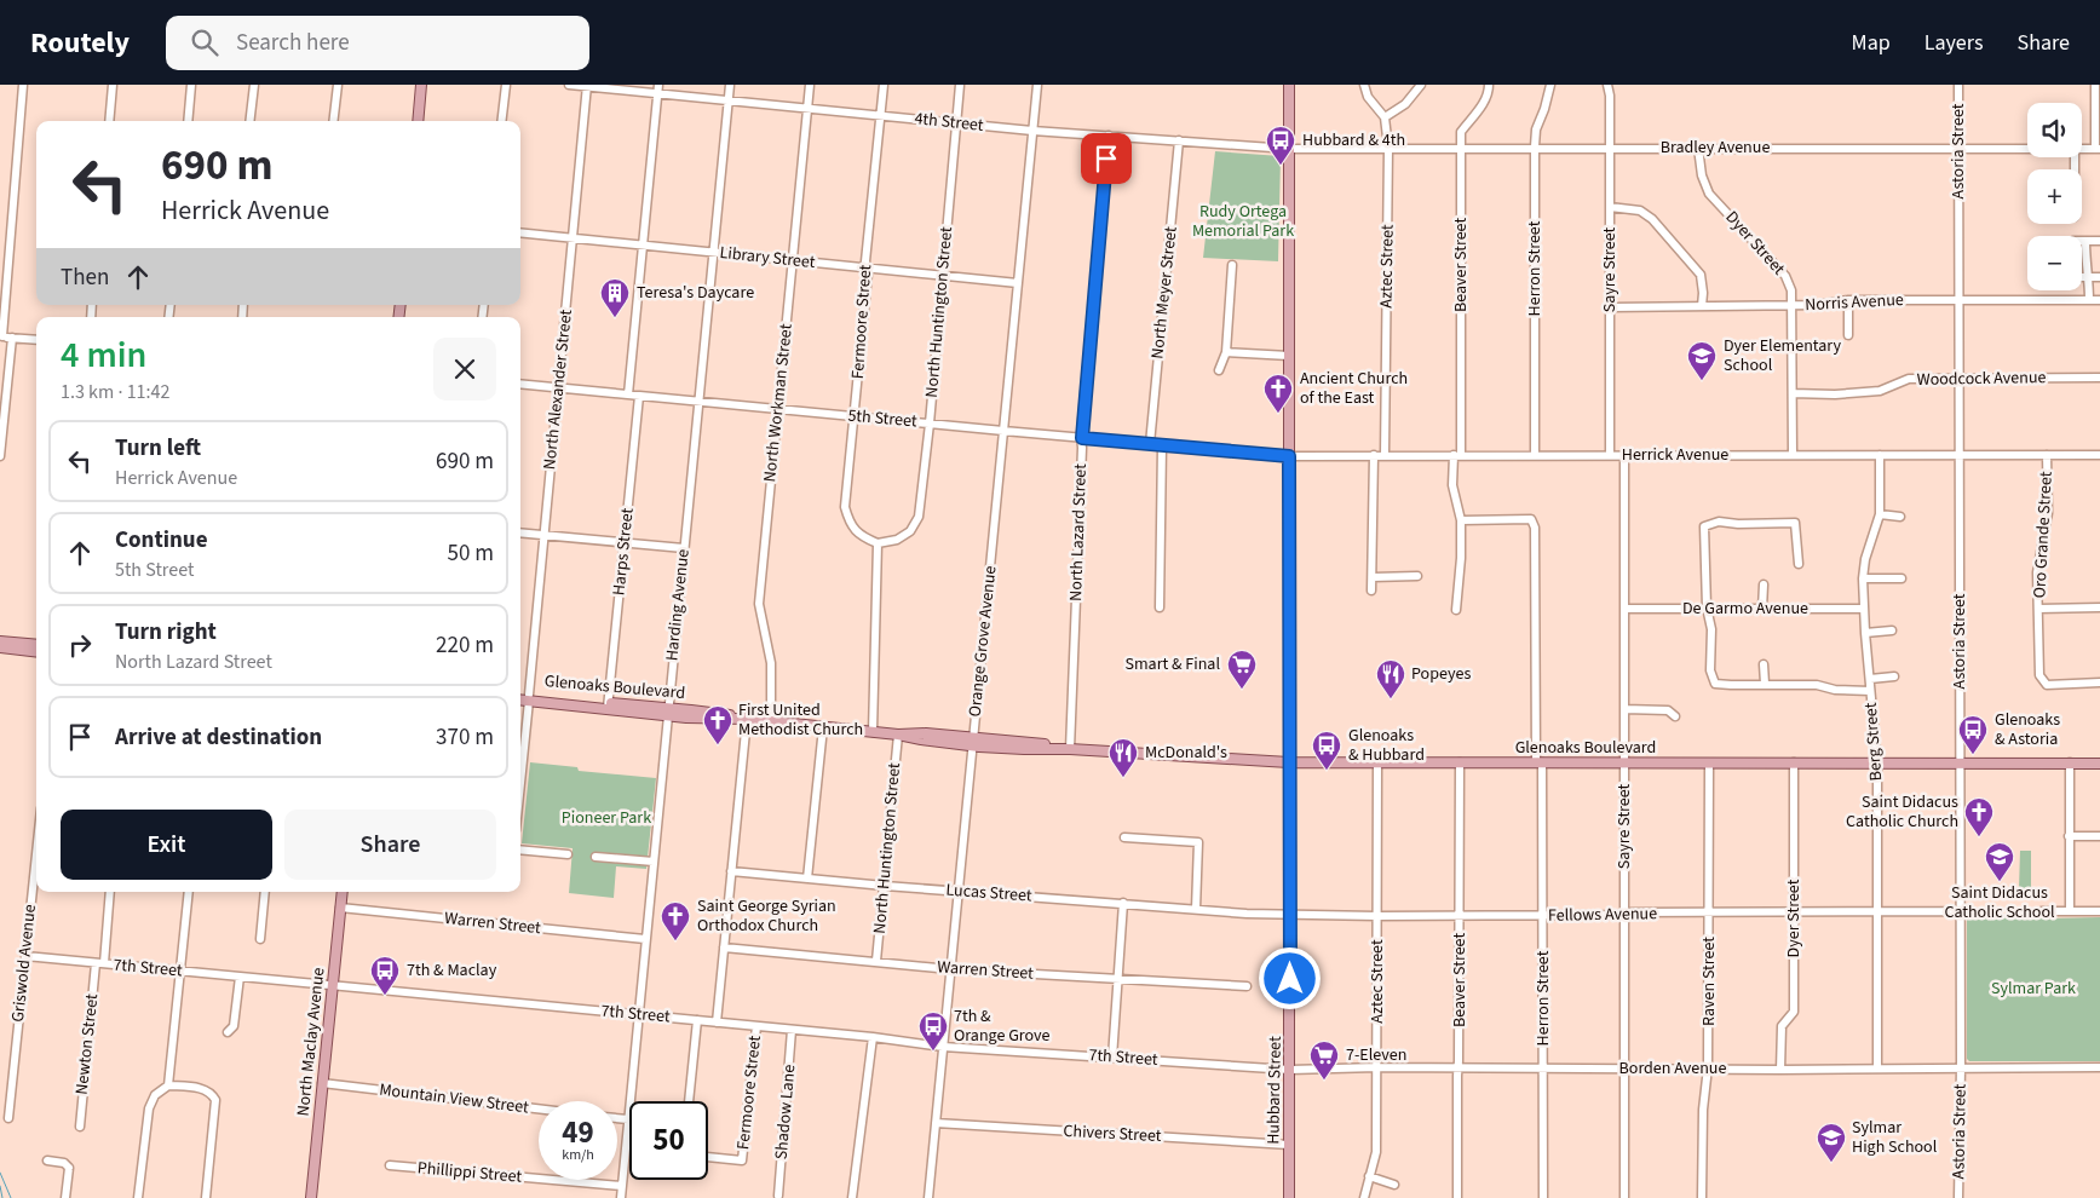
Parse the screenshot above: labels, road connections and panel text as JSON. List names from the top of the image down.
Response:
{
  "streets": {
    "main road": ["Glenoaks Boulevard", "North Maclay Avenue", "Hubbard Street"],
    "street": [
      "4th Street",
      "Bradley Avenue",
      "Astoria Street",
      "Dyer Street",
      "Library Street",
      "Beaver Street",
      "Aztec Street",
      "Herron Street",
      "Sayre Street",
      "North Meyer Street",
      "Norris Avenue",
      "North Huntington Street",
      "Fermoore Street",
      "Woodcock Avenue",
      "North Alexander Street",
      "North Workman Street",
      "5th Street",
      "Herrick Avenue",
      "North Lazard Street",
      "Oro Grande Street",
      "Harps Street",
      "Harding Avenue",
      "De Garmo Avenue",
      "Orange Grove Avenue",
      "Berg Street",
      "Lucas Street",
      "Fellows Avenue",
      "Warren Street",
      "Griswold Avenue",
      "7th Street",
      "Raven Street",
      "Newton Street",
      "Borden Avenue",
      "Mountain View Street",
      "Shadow Lane",
      "Chivers Street",
      "Phillippi Street"
    ]
  },
  "crossings": [
    ["4th Street", "Bradley Avenue"],
    ["4th Street", "North Meyer Street"],
    ["4th Street", "North Huntington Street"],
    ["4th Street", "Fermoore Street"],
    ["4th Street", "North Alexander Street"],
    ["4th Street", "North Workman Street"],
    ["4th Street", "North Lazard Street"],
    ["4th Street", "Harding Avenue"],
    ["4th Street", "Orange Grove Avenue"],
    ["4th Street", "Hubbard Street"],
    ["Bradley Avenue", "Astoria Street"],
    ["Bradley Avenue", "Dyer Street"],
    ["Bradley Avenue", "Beaver Street"],
    ["Bradley Avenue", "Aztec Street"],
    ["Bradley Avenue", "Herron Street"],
    ["Bradley Avenue", "Sayre Street"],
    ["Astoria Street", "Norris Avenue"],
    ["Astoria Street", "Woodcock Avenue"],
    ["Astoria Street", "Herrick Avenue"],
    ["Astoria Street", "Glenoaks Boulevard"],
    ["Astoria Street", "Fellows Avenue"],
    ["Astoria Street", "Borden Avenue"],
    ["Dyer Street", "Norris Avenue"],
    ["Dyer Street", "Woodcock Avenue"],
    ["Dyer Street", "Herrick Avenue"],
    ["Dyer Street", "Glenoaks Boulevard"],
    ["Dyer Street", "Fellows Avenue"],
    ["Dyer Street", "Borden Avenue"],
    ["Library Street", "North Huntington Street"],
    ["Library Street", "Fermoore Street"],
    ["Library Street", "North Alexander Street"],
    ["Library Street", "North Workman Street"],
    ["Library Street", "Harding Avenue"],
    ["Library Street", "Orange Grove Avenue"],
    ["Beaver Street", "Herron Street"],
    ["Beaver Street", "Herrick Avenue"],
    ["Beaver Street", "Glenoaks Boulevard"],
    ["Beaver Street", "Fellows Avenue"],
    ["Beaver Street", "Borden Avenue"],
    ["Aztec Street", "Herrick Avenue"],
    ["Aztec Street", "Glenoaks Boulevard"],
    ["Aztec Street", "Fellows Avenue"],
    ["Aztec Street", "Borden Avenue"],
    ["Herron Street", "Herrick Avenue"],
    ["Herron Street", "Glenoaks Boulevard"],
    ["Herron Street", "Fellows Avenue"],
    ["Herron Street", "Borden Avenue"],
    ["Sayre Street", "Norris Avenue"],
    ["Sayre Street", "Herrick Avenue"],
    ["Sayre Street", "De Garmo Avenue"],
    ["Sayre Street", "Glenoaks Boulevard"],
    ["Sayre Street", "Fellows Avenue"],
    ["Sayre Street", "Borden Avenue"],
    ["North Meyer Street", "5th Street"],
    ["North Huntington Street", "Fermoore Street"],
    ["North Huntington Street", "5th Street"],
    ["North Huntington Street", "Glenoaks Boulevard"],
    ["North Huntington Street", "Lucas Street"],
    ["North Huntington Street", "Warren Street"],
    ["Fermoore Street", "5th Street"],
    ["Fermoore Street", "7th Street"],
    ["North Alexander Street", "5th Street"],
    ["North Alexander Street", "Glenoaks Boulevard"],
    ["North Workman Street", "5th Street"],
    ["North Workman Street", "Glenoaks Boulevard"],
    ["5th Street", "Herrick Avenue"],
    ["5th Street", "North Lazard Street"],
    ["5th Street", "Harps Street"],
    ["5th Street", "Harding Avenue"],
    ["5th Street", "Orange Grove Avenue"],
    ["Herrick Avenue", "Oro Grande Street"],
    ["Herrick Avenue", "Berg Street"],
    ["Herrick Avenue", "Hubbard Street"],
    ["North Lazard Street", "Glenoaks Boulevard"],
    ["Harps Street", "Glenoaks Boulevard"],
    ["Harding Avenue", "Glenoaks Boulevard"],
    ["Harding Avenue", "Warren Street"],
    ["Harding Avenue", "7th Street"],
    ["Harding Avenue", "Phillippi Street"],
    ["De Garmo Avenue", "Berg Street"],
    ["Orange Grove Avenue", "Glenoaks Boulevard"],
    ["Orange Grove Avenue", "Lucas Street"],
    ["Orange Grove Avenue", "Warren Street"],
    ["Orange Grove Avenue", "7th Street"],
    ["Orange Grove Avenue", "Chivers Street"],
    ["Glenoaks Boulevard", "Berg Street"],
    ["Glenoaks Boulevard", "Raven Street"],
    ["Glenoaks Boulevard", "Hubbard Street"],
    ["Berg Street", "Fellows Avenue"],
    ["Berg Street", "Borden Avenue"],
    ["Lucas Street", "Fellows Avenue"],
    ["Fellows Avenue", "Raven Street"],
    ["Fellows Avenue", "Hubbard Street"],
    ["Warren Street", "North Maclay Avenue"],
    ["Griswold Avenue", "7th Street"],
    ["7th Street", "North Maclay Avenue"],
    ["7th Street", "Newton Street"],
    ["7th Street", "Borden Avenue"],
    ["7th Street", "Shadow Lane"],
    ["Raven Street", "Borden Avenue"],
    ["North Maclay Avenue", "Mountain View Street"],
    ["Borden Avenue", "Hubbard Street"],
    ["Hubbard Street", "Chivers Street"]
  ],
  "parks": ["Rudy Ortega Memorial Park", "Pioneer Park", "Sylmar Park"],
  "places": {
    "bus stop": [
      "Hubbard & 4th",
      "Glenoaks & Astoria",
      "Glenoaks & Hubbard",
      "7th & Maclay",
      "7th & Orange Grove"
    ],
    "building": ["Teresa's Daycare"],
    "school or university": ["Dyer Elementary School", "Saint Didacus Catholic School", "Sylmar High School"],
    "church": [
      "Ancient Church of the East",
      "First United Methodist Church",
      "Saint Didacus Catholic Church",
      "Saint George Syrian Orthodox Church"
    ],
    "supermarket": ["Smart & Final", "7-Eleven"],
    "restaurant": ["Popeyes", "McDonald's"]
  },
  "page": {
    "header": "Routely",
    "search": "Search here",
    "nav": ["Map", "Layers", "Share"],
    "map_buttons": ["+", "−"],
    "turn": ["690 m", "Herrick Avenue"],
    "then": "Then",
    "heading": ["4 min", "1.3 km · 11:42"],
    "list": [
      {
        "name": "Turn left",
        "note": "Herrick Avenue",
        "value": "690 m"
      },
      {
        "name": "Continue",
        "note": "5th Street",
        "value": "50 m"
      },
      {
        "name": "Turn right",
        "note": "North Lazard Street",
        "value": "220 m"
      },
      {
        "name": "Arrive at destination",
        "value": "370 m"
      }
    ],
    "buttons": ["Exit", "Share"],
    "speed": "49 km/h",
    "limit": "50"
  }
}
